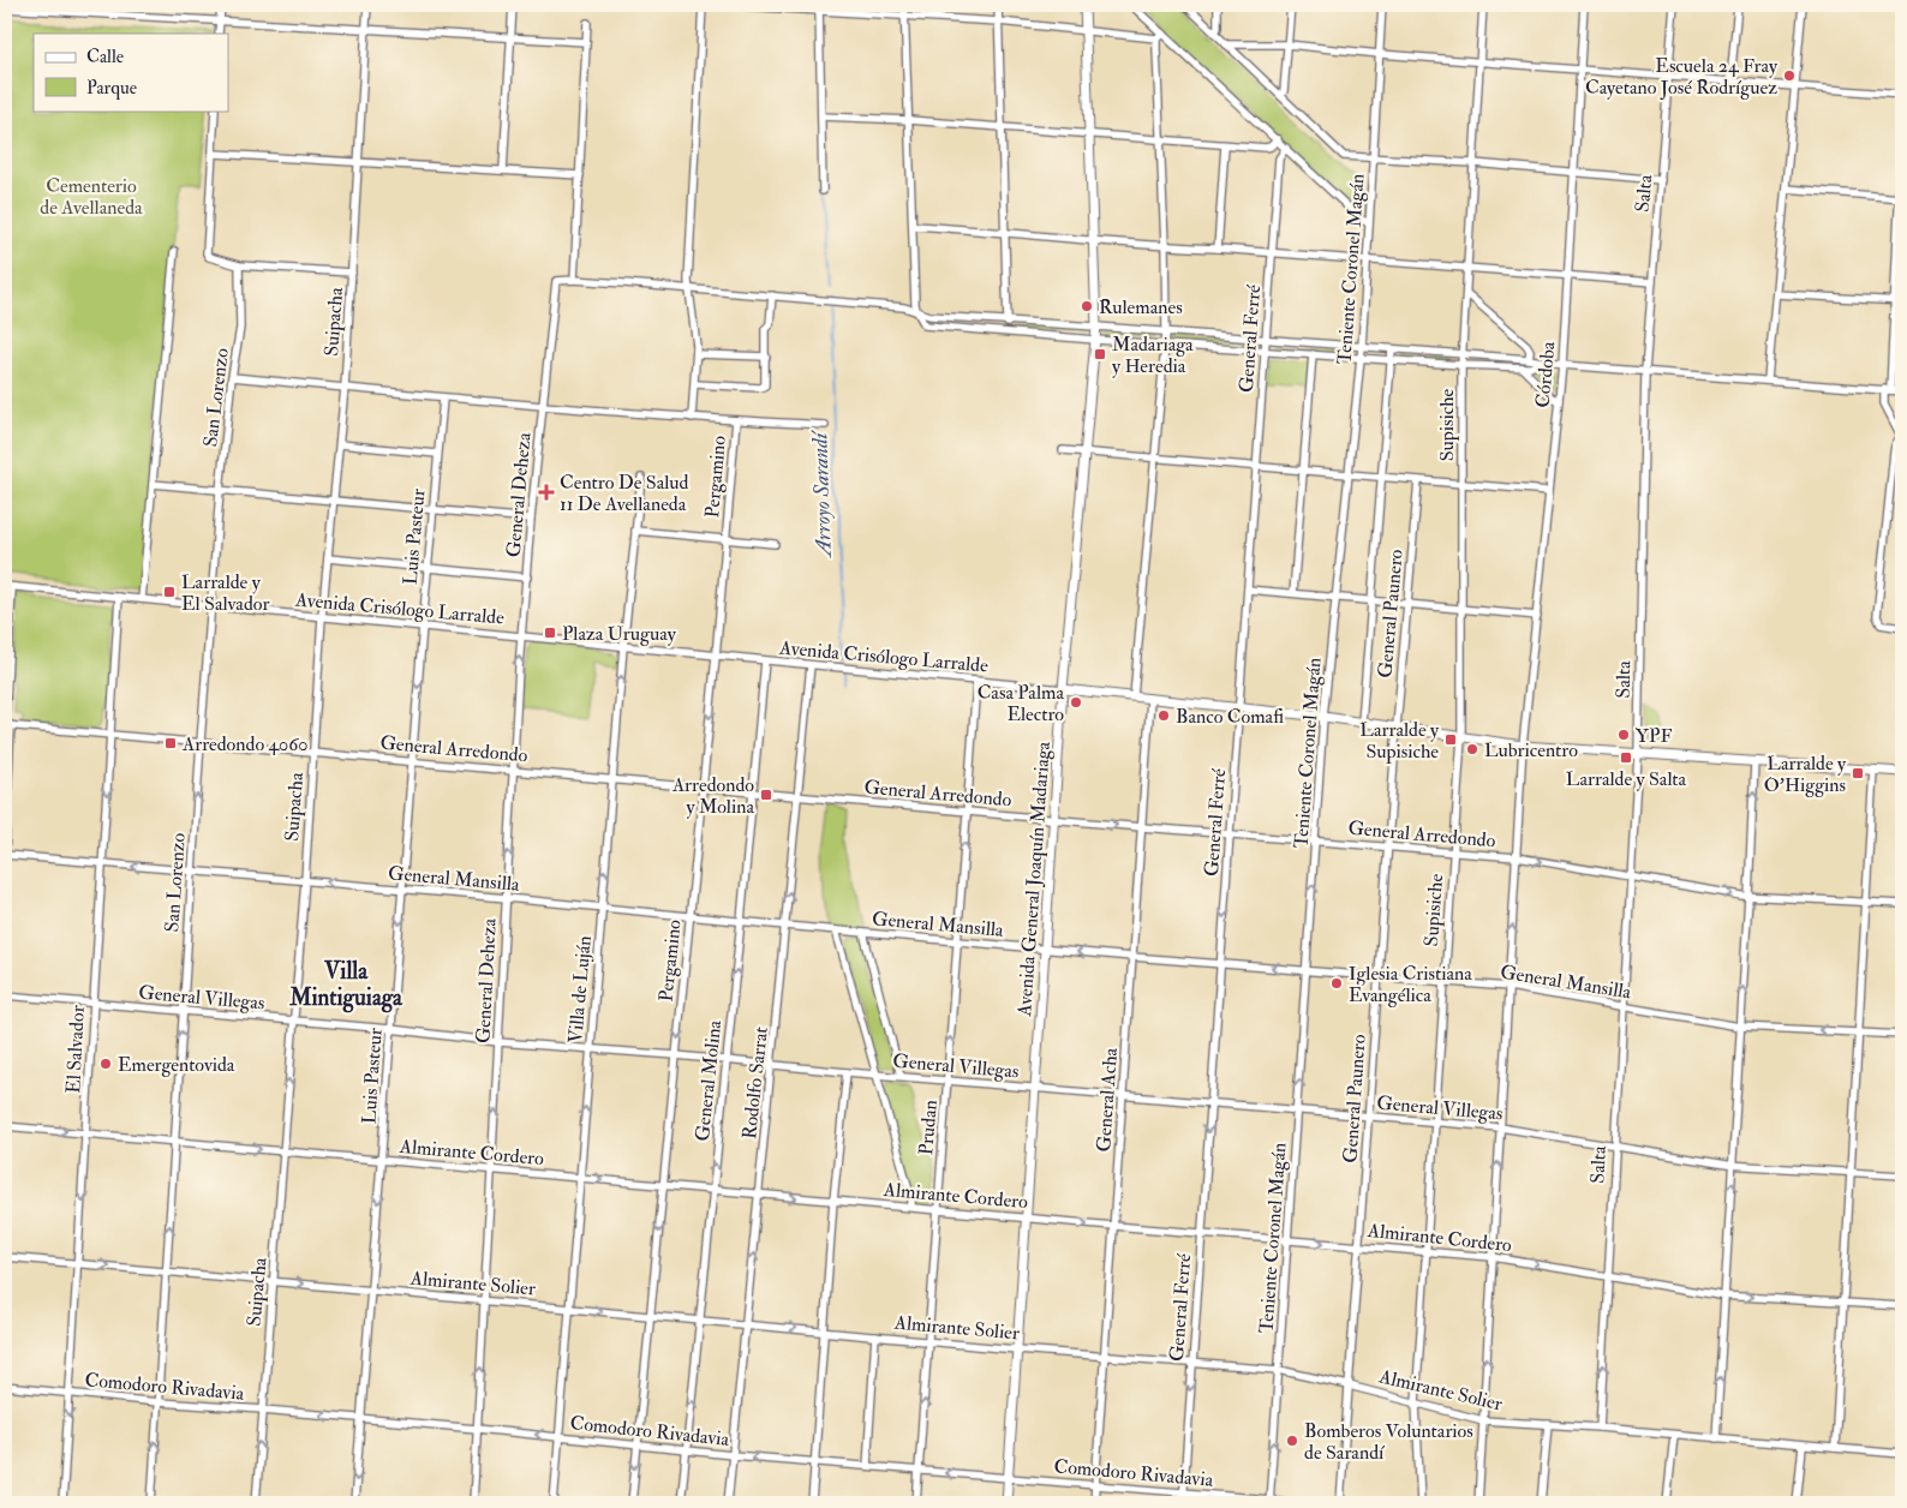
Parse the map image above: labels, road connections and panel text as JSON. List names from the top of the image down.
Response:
{
  "streets": {
    "main road": ["Avenida Crisólogo Larralde", "Avenida General Joaquín Madariaga"],
    "street": [
      "Salta",
      "Teniente Coronel Magán",
      "Suipacha",
      "General Ferré",
      "Córdoba",
      "San Lorenzo",
      "Supisiche",
      "Pergamino",
      "General Deheza",
      "Luis Pasteur",
      "General Paunero",
      "General Arredondo",
      "General Mansilla",
      "Villa de Luján",
      "General Villegas",
      "El Salvador",
      "General Molina",
      "Rodolfo Sarrat",
      "General Acha",
      "Prudan",
      "Almirante Cordero",
      "Almirante Solier",
      "Comodoro Rivadavia"
    ]
  },
  "crossings": [
    ["Salta", "Avenida Crisólogo Larralde"],
    ["Salta", "General Arredondo"],
    ["Salta", "General Mansilla"],
    ["Salta", "General Villegas"],
    ["Salta", "Almirante Cordero"],
    ["Salta", "Almirante Solier"],
    ["Teniente Coronel Magán", "Avenida Crisólogo Larralde"],
    ["Teniente Coronel Magán", "General Arredondo"],
    ["Teniente Coronel Magán", "General Mansilla"],
    ["Teniente Coronel Magán", "General Villegas"],
    ["Teniente Coronel Magán", "Almirante Cordero"],
    ["Teniente Coronel Magán", "Almirante Solier"],
    ["Teniente Coronel Magán", "Comodoro Rivadavia"],
    ["Suipacha", "Avenida Crisólogo Larralde"],
    ["Suipacha", "General Arredondo"],
    ["Suipacha", "General Mansilla"],
    ["Suipacha", "General Villegas"],
    ["Suipacha", "Almirante Cordero"],
    ["Suipacha", "Almirante Solier"],
    ["Suipacha", "Comodoro Rivadavia"],
    ["General Ferré", "Avenida Crisólogo Larralde"],
    ["General Ferré", "General Arredondo"],
    ["General Ferré", "General Mansilla"],
    ["General Ferré", "General Villegas"],
    ["General Ferré", "Almirante Cordero"],
    ["General Ferré", "Almirante Solier"],
    ["General Ferré", "Comodoro Rivadavia"],
    ["Córdoba", "Avenida Crisólogo Larralde"],
    ["Córdoba", "General Arredondo"],
    ["Córdoba", "General Mansilla"],
    ["Córdoba", "General Villegas"],
    ["Córdoba", "Almirante Cordero"],
    ["Córdoba", "Almirante Solier"],
    ["San Lorenzo", "Avenida Crisólogo Larralde"],
    ["San Lorenzo", "General Arredondo"],
    ["San Lorenzo", "General Mansilla"],
    ["San Lorenzo", "General Villegas"],
    ["San Lorenzo", "Almirante Cordero"],
    ["San Lorenzo", "Almirante Solier"],
    ["San Lorenzo", "Comodoro Rivadavia"],
    ["Supisiche", "Avenida Crisólogo Larralde"],
    ["Supisiche", "General Arredondo"],
    ["Supisiche", "General Mansilla"],
    ["Supisiche", "General Villegas"],
    ["Supisiche", "Almirante Cordero"],
    ["Supisiche", "Almirante Solier"],
    ["Pergamino", "Avenida Crisólogo Larralde"],
    ["Pergamino", "General Arredondo"],
    ["Pergamino", "General Mansilla"],
    ["Pergamino", "General Villegas"],
    ["Pergamino", "Almirante Cordero"],
    ["Pergamino", "Almirante Solier"],
    ["Pergamino", "Comodoro Rivadavia"],
    ["General Deheza", "Avenida Crisólogo Larralde"],
    ["General Deheza", "General Arredondo"],
    ["General Deheza", "General Mansilla"],
    ["General Deheza", "General Villegas"],
    ["General Deheza", "Almirante Cordero"],
    ["General Deheza", "Almirante Solier"],
    ["General Deheza", "Comodoro Rivadavia"],
    ["Luis Pasteur", "Avenida Crisólogo Larralde"],
    ["Luis Pasteur", "General Arredondo"],
    ["Luis Pasteur", "General Mansilla"],
    ["Luis Pasteur", "General Villegas"],
    ["Luis Pasteur", "Almirante Cordero"],
    ["Luis Pasteur", "Almirante Solier"],
    ["Luis Pasteur", "Comodoro Rivadavia"],
    ["Avenida Crisólogo Larralde", "General Paunero"],
    ["Avenida Crisólogo Larralde", "Avenida General Joaquín Madariaga"],
    ["Avenida Crisólogo Larralde", "Villa de Luján"],
    ["Avenida Crisólogo Larralde", "El Salvador"],
    ["Avenida Crisólogo Larralde", "General Molina"],
    ["Avenida Crisólogo Larralde", "Rodolfo Sarrat"],
    ["Avenida Crisólogo Larralde", "General Acha"],
    ["Avenida Crisólogo Larralde", "Prudan"],
    ["General Paunero", "General Arredondo"],
    ["General Paunero", "General Mansilla"],
    ["General Paunero", "General Villegas"],
    ["General Paunero", "Almirante Cordero"],
    ["General Paunero", "Almirante Solier"],
    ["General Arredondo", "Avenida General Joaquín Madariaga"],
    ["General Arredondo", "Villa de Luján"],
    ["General Arredondo", "El Salvador"],
    ["General Arredondo", "General Molina"],
    ["General Arredondo", "Rodolfo Sarrat"],
    ["General Arredondo", "General Acha"],
    ["General Arredondo", "Prudan"],
    ["General Mansilla", "Avenida General Joaquín Madariaga"],
    ["General Mansilla", "Villa de Luján"],
    ["General Mansilla", "El Salvador"],
    ["General Mansilla", "General Molina"],
    ["General Mansilla", "Rodolfo Sarrat"],
    ["General Mansilla", "General Acha"],
    ["General Mansilla", "Prudan"],
    ["Avenida General Joaquín Madariaga", "General Villegas"],
    ["Avenida General Joaquín Madariaga", "Almirante Cordero"],
    ["Avenida General Joaquín Madariaga", "Almirante Solier"],
    ["Avenida General Joaquín Madariaga", "Comodoro Rivadavia"],
    ["Villa de Luján", "General Villegas"],
    ["Villa de Luján", "Almirante Cordero"],
    ["Villa de Luján", "Almirante Solier"],
    ["Villa de Luján", "Comodoro Rivadavia"],
    ["General Villegas", "El Salvador"],
    ["General Villegas", "General Molina"],
    ["General Villegas", "Rodolfo Sarrat"],
    ["General Villegas", "General Acha"],
    ["General Villegas", "Prudan"],
    ["El Salvador", "Almirante Cordero"],
    ["El Salvador", "Almirante Solier"],
    ["El Salvador", "Comodoro Rivadavia"],
    ["General Molina", "Almirante Cordero"],
    ["General Molina", "Almirante Solier"],
    ["General Molina", "Comodoro Rivadavia"],
    ["Rodolfo Sarrat", "Almirante Cordero"],
    ["Rodolfo Sarrat", "Almirante Solier"],
    ["Rodolfo Sarrat", "Comodoro Rivadavia"],
    ["General Acha", "Almirante Cordero"],
    ["General Acha", "Almirante Solier"],
    ["General Acha", "Comodoro Rivadavia"],
    ["Prudan", "Almirante Cordero"],
    ["Prudan", "Almirante Solier"],
    ["Prudan", "Comodoro Rivadavia"]
  ],
  "one_way": [
    "San Lorenzo",
    "Pergamino",
    "General Deheza",
    "Luis Pasteur",
    "Villa de Luján",
    "El Salvador",
    "General Molina",
    "Almirante Cordero"
  ],
  "districts": ["Villa Mintiguiaga"],
  "water": ["Arroyo Sarandí"],
  "parks": ["Cementerio de Avellaneda"],
  "places": {
    "other": [
      "Escuela 24 Fray Cayetano José Rodríguez",
      "Rulemanes",
      "Casa Palma Electro",
      "Banco Comafi",
      "YPF",
      "Lubricentro",
      "Iglesia Cristiana Evangélica",
      "Emergentovida",
      "Bomberos Voluntarios de Sarandí"
    ],
    "transit": [
      "Madariaga y Heredia",
      "Larralde y El Salvador",
      "Plaza Uruguay",
      "Larralde y Supisiche",
      "Arredondo 4060",
      "Larralde y Salta",
      "Larralde y O'Higgins",
      "Arredondo y Molina"
    ],
    "health": ["Centro De Salud 11 De Avellaneda"]
  },
  "legend": ["Calle", "Parque"]
}
